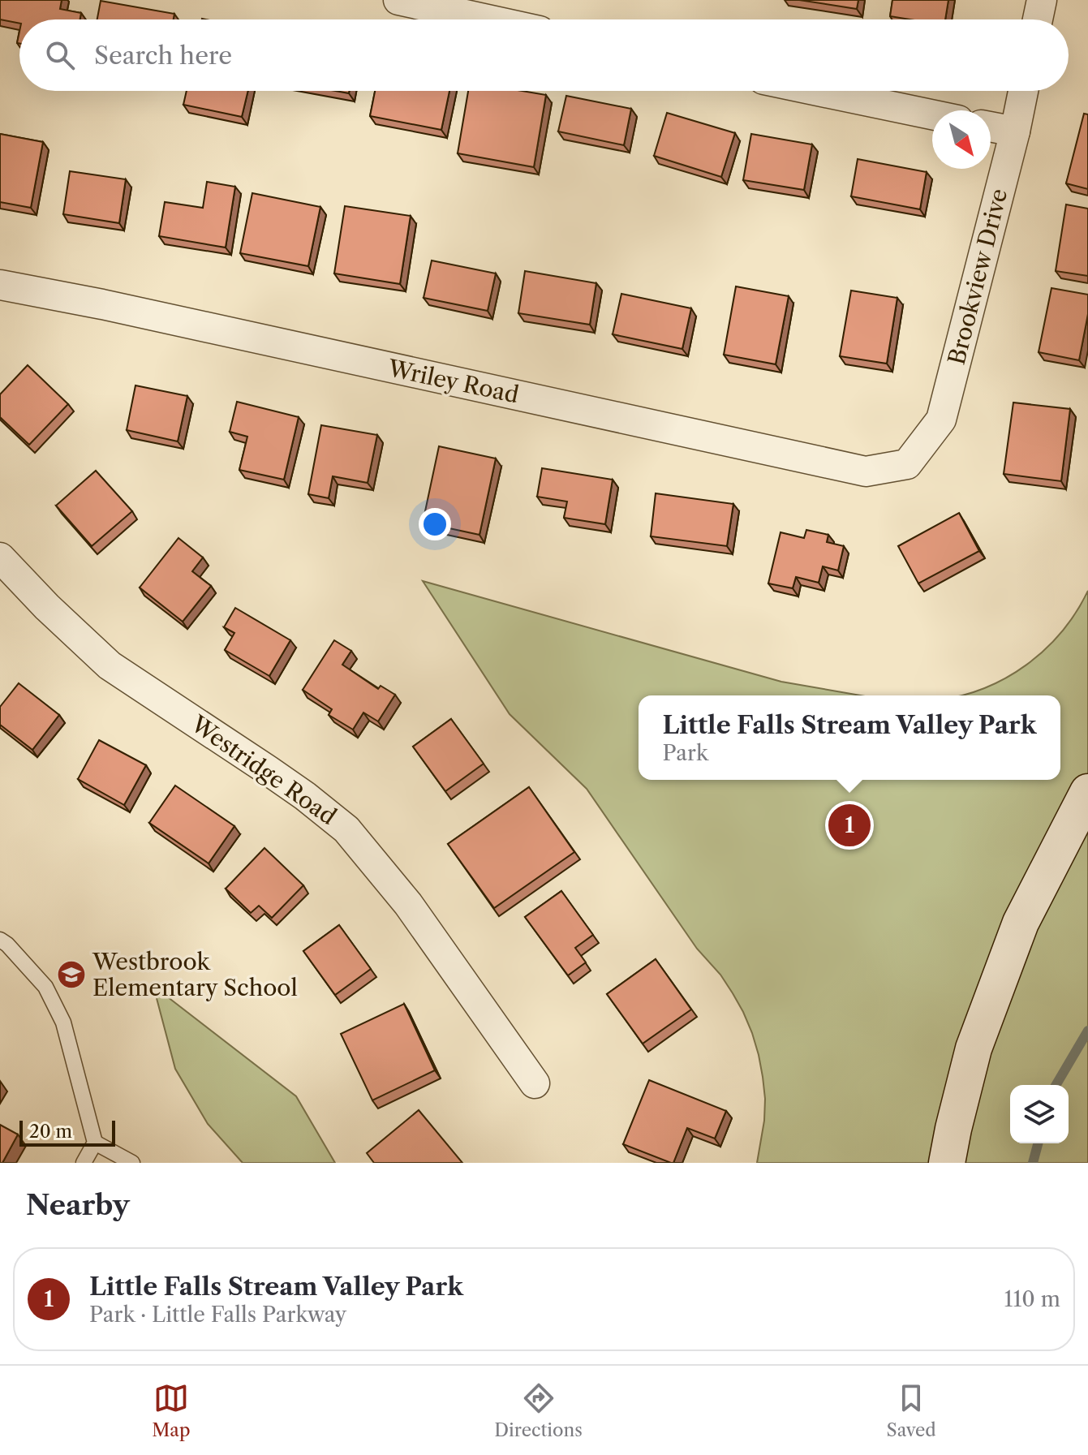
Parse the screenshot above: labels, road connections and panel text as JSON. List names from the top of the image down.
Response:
{
  "streets": {
    "street": ["Brookview Drive", "Wriley Road", "Westridge Road"]
  },
  "crossings": [
    ["Brookview Drive", "Wriley Road"]
  ],
  "places": {
    "school or university": ["Westbrook Elementary School"]
  },
  "scale_bar": "20 m",
  "north": "bottom right",
  "page": {
    "search": "Search here",
    "popup": ["Little Falls Stream Valley Park", "Park"],
    "pins": "1",
    "scale": "20 m",
    "heading": "Nearby",
    "list": [
      {
        "mark": "1",
        "name": "Little Falls Stream Valley Park",
        "note": "Park · Little Falls Parkway",
        "value": "110 m"
      }
    ],
    "nav": ["Map", "Directions", "Saved"]
  }
}
